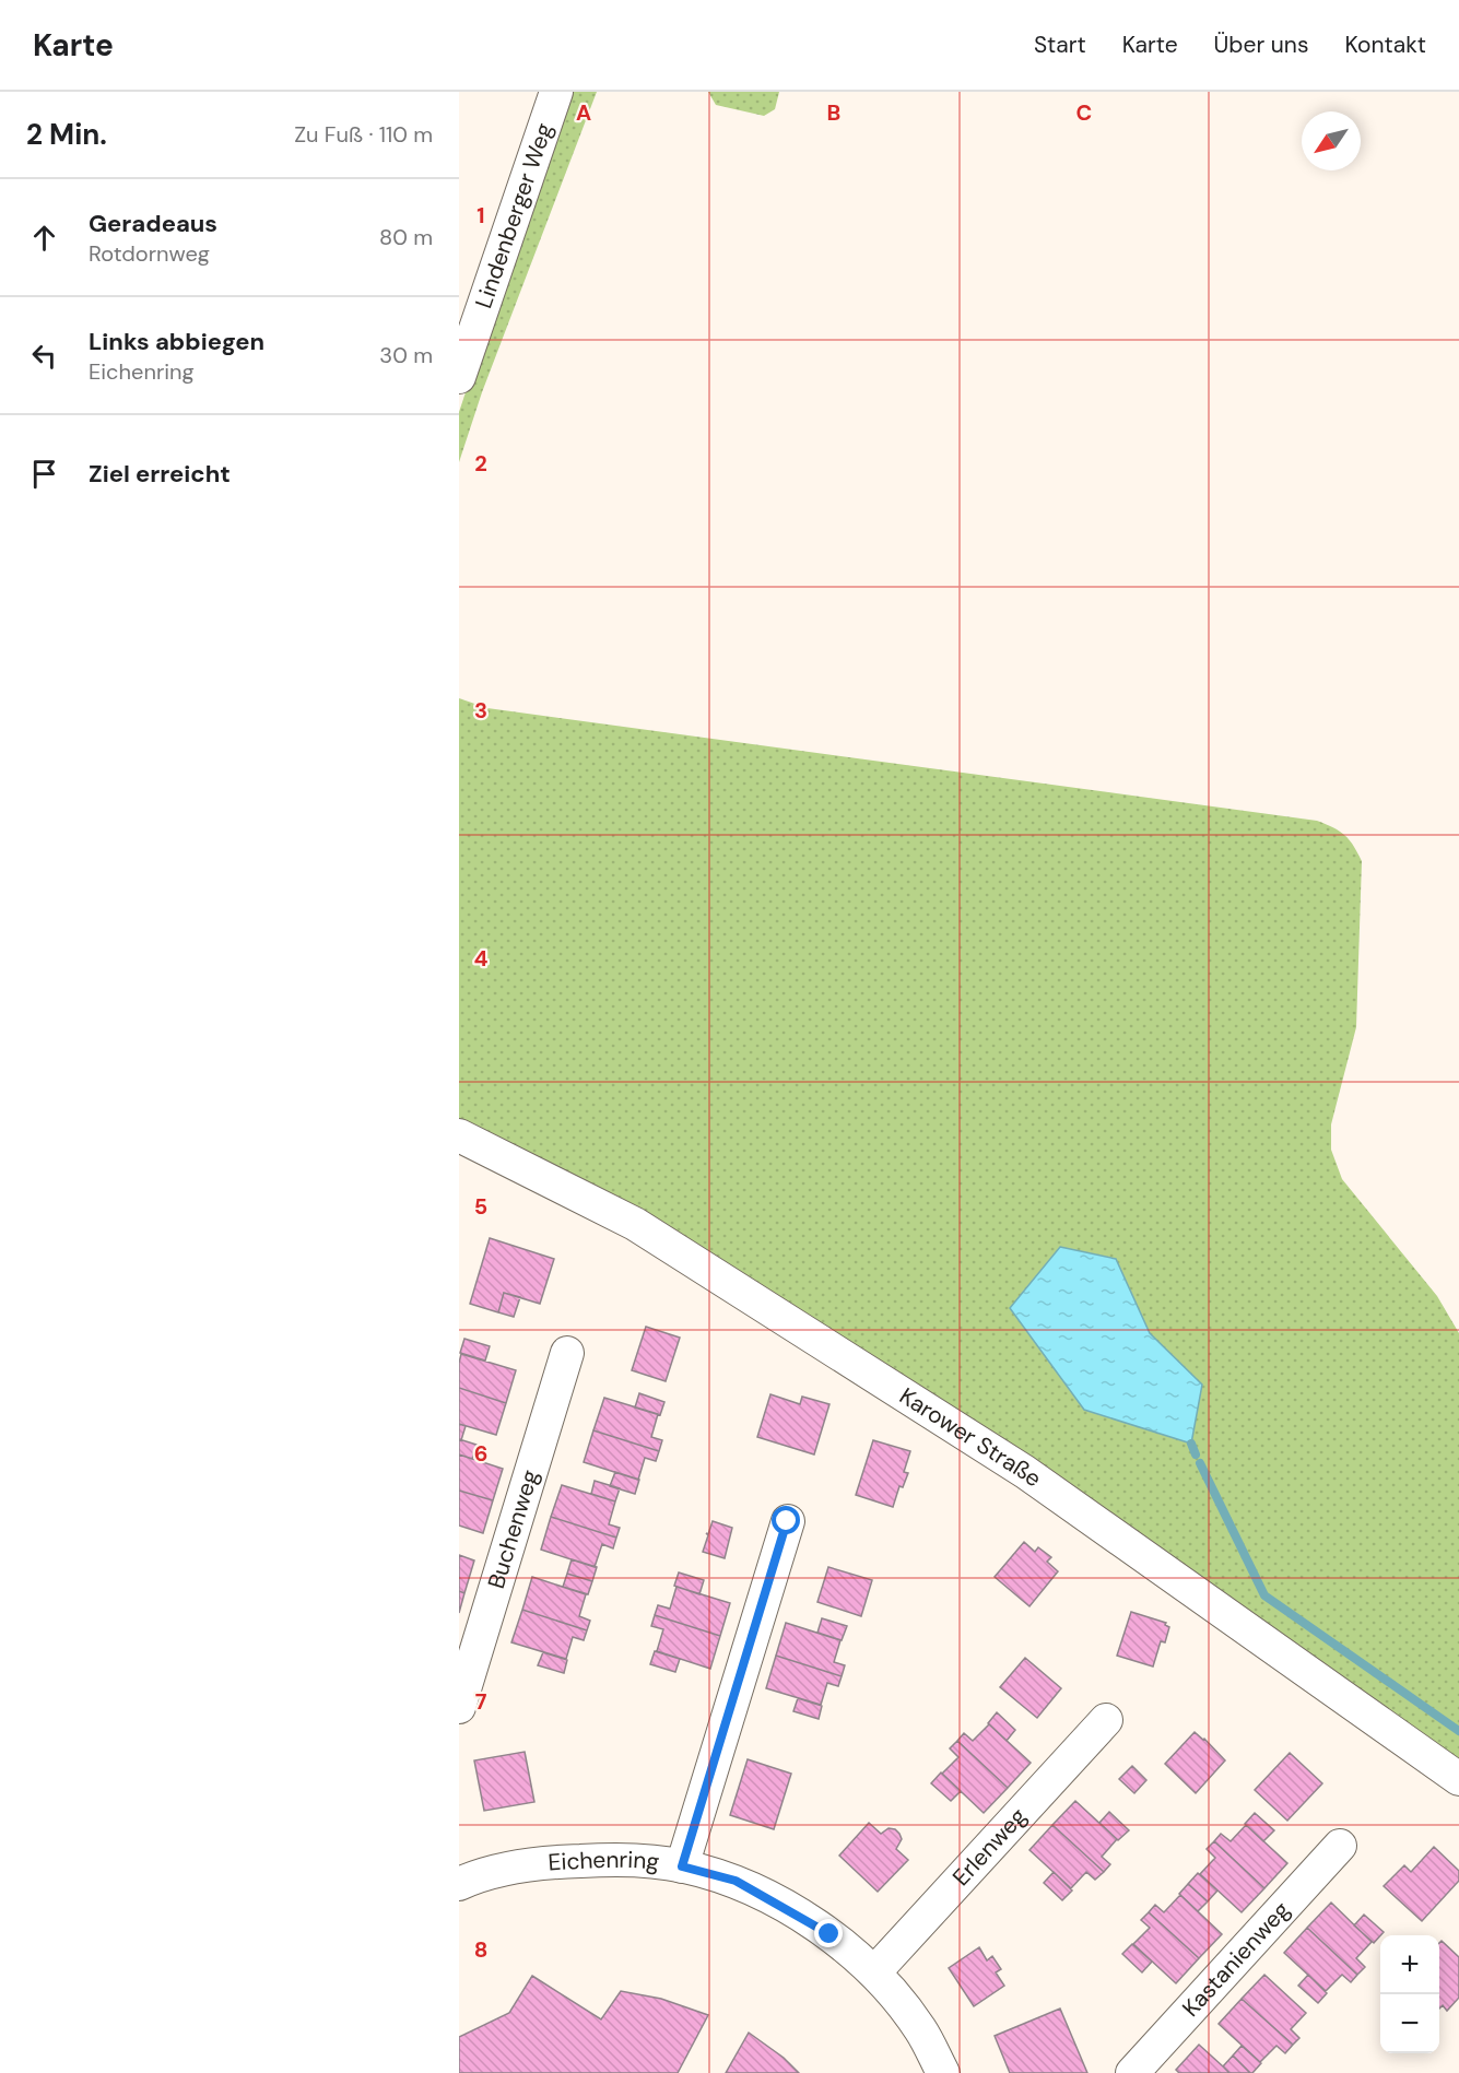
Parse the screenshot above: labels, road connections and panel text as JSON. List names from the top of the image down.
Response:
{
  "streets": {
    "street": [
      "Lindenberger Weg",
      "Karower Straße",
      "Buchenweg",
      "Erlenweg",
      "Eichenring",
      "Kastanienweg"
    ]
  },
  "crossings": [
    ["Erlenweg", "Eichenring"]
  ],
  "north": "bottom left",
  "page": {
    "header": "Karte",
    "nav": [
      "Start",
      "Karte",
      "Über uns",
      "Kontakt"
    ],
    "heading": ["2 Min.", "Zu Fuß · 110 m"],
    "list": [
      ["Geradeaus", "Rotdornweg", "80 m"],
      ["Links abbiegen", "Eichenring", "30 m"],
      "Ziel erreicht"
    ],
    "map_buttons": ["+", "−"]
  },
  "grid": {
    "columns": ["A", "B", "C"],
    "rows": [
      "1",
      "2",
      "3",
      "4",
      "5",
      "6",
      "7",
      "8"
    ]
  }
}
